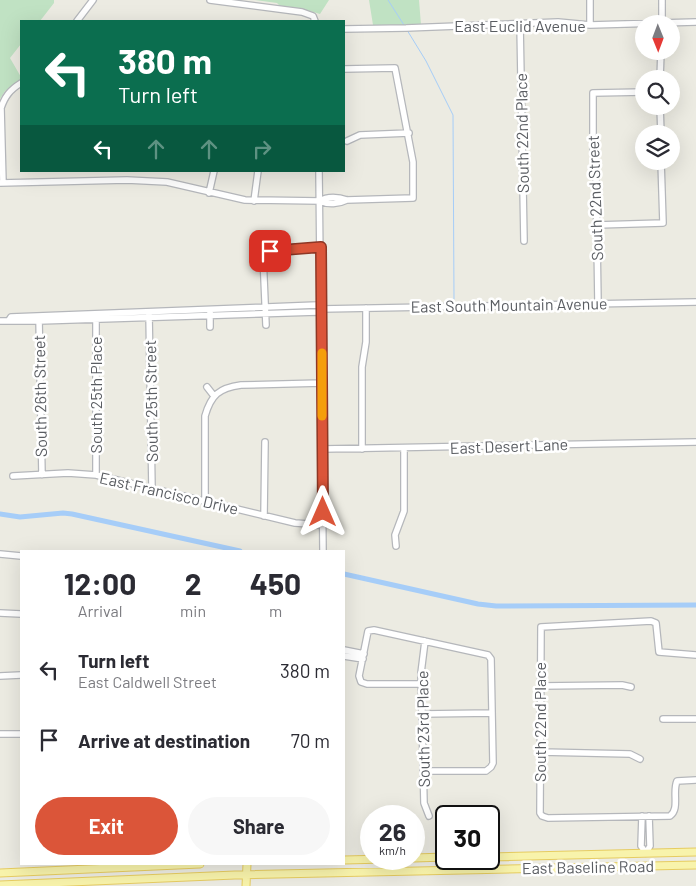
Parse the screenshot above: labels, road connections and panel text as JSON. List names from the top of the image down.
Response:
{
  "streets": {
    "main road": ["East Baseline Road"],
    "street": [
      "East Euclid Avenue",
      "South 22nd Place",
      "South 22nd Street",
      "East South Mountain Avenue",
      "South 25th Place",
      "South 26th Street",
      "South 25th Street",
      "East Desert Lane",
      "East Francisco Drive",
      "South 23rd Place"
    ]
  },
  "crossings": [
    ["East Euclid Avenue", "South 22nd Place"],
    ["South 22nd Street", "East South Mountain Avenue"],
    ["East South Mountain Avenue", "South 25th Place"],
    ["East South Mountain Avenue", "South 26th Street"],
    ["East South Mountain Avenue", "South 25th Street"],
    ["South 25th Place", "East Francisco Drive"],
    ["South 26th Street", "East Francisco Drive"],
    ["South 25th Street", "East Francisco Drive"]
  ],
  "north": "bottom",
  "page": {
    "turn": ["380 m", "Turn left"],
    "eta": [
      "12:00",
      "Arrival",
      "2",
      "min",
      "450",
      "m"
    ],
    "list": [
      {
        "name": "Turn left",
        "note": "East Caldwell Street",
        "value": "380 m"
      },
      {
        "name": "Arrive at destination",
        "value": "70 m"
      }
    ],
    "buttons": ["Exit", "Share"],
    "speed": "26 km/h",
    "limit": "30"
  }
}
